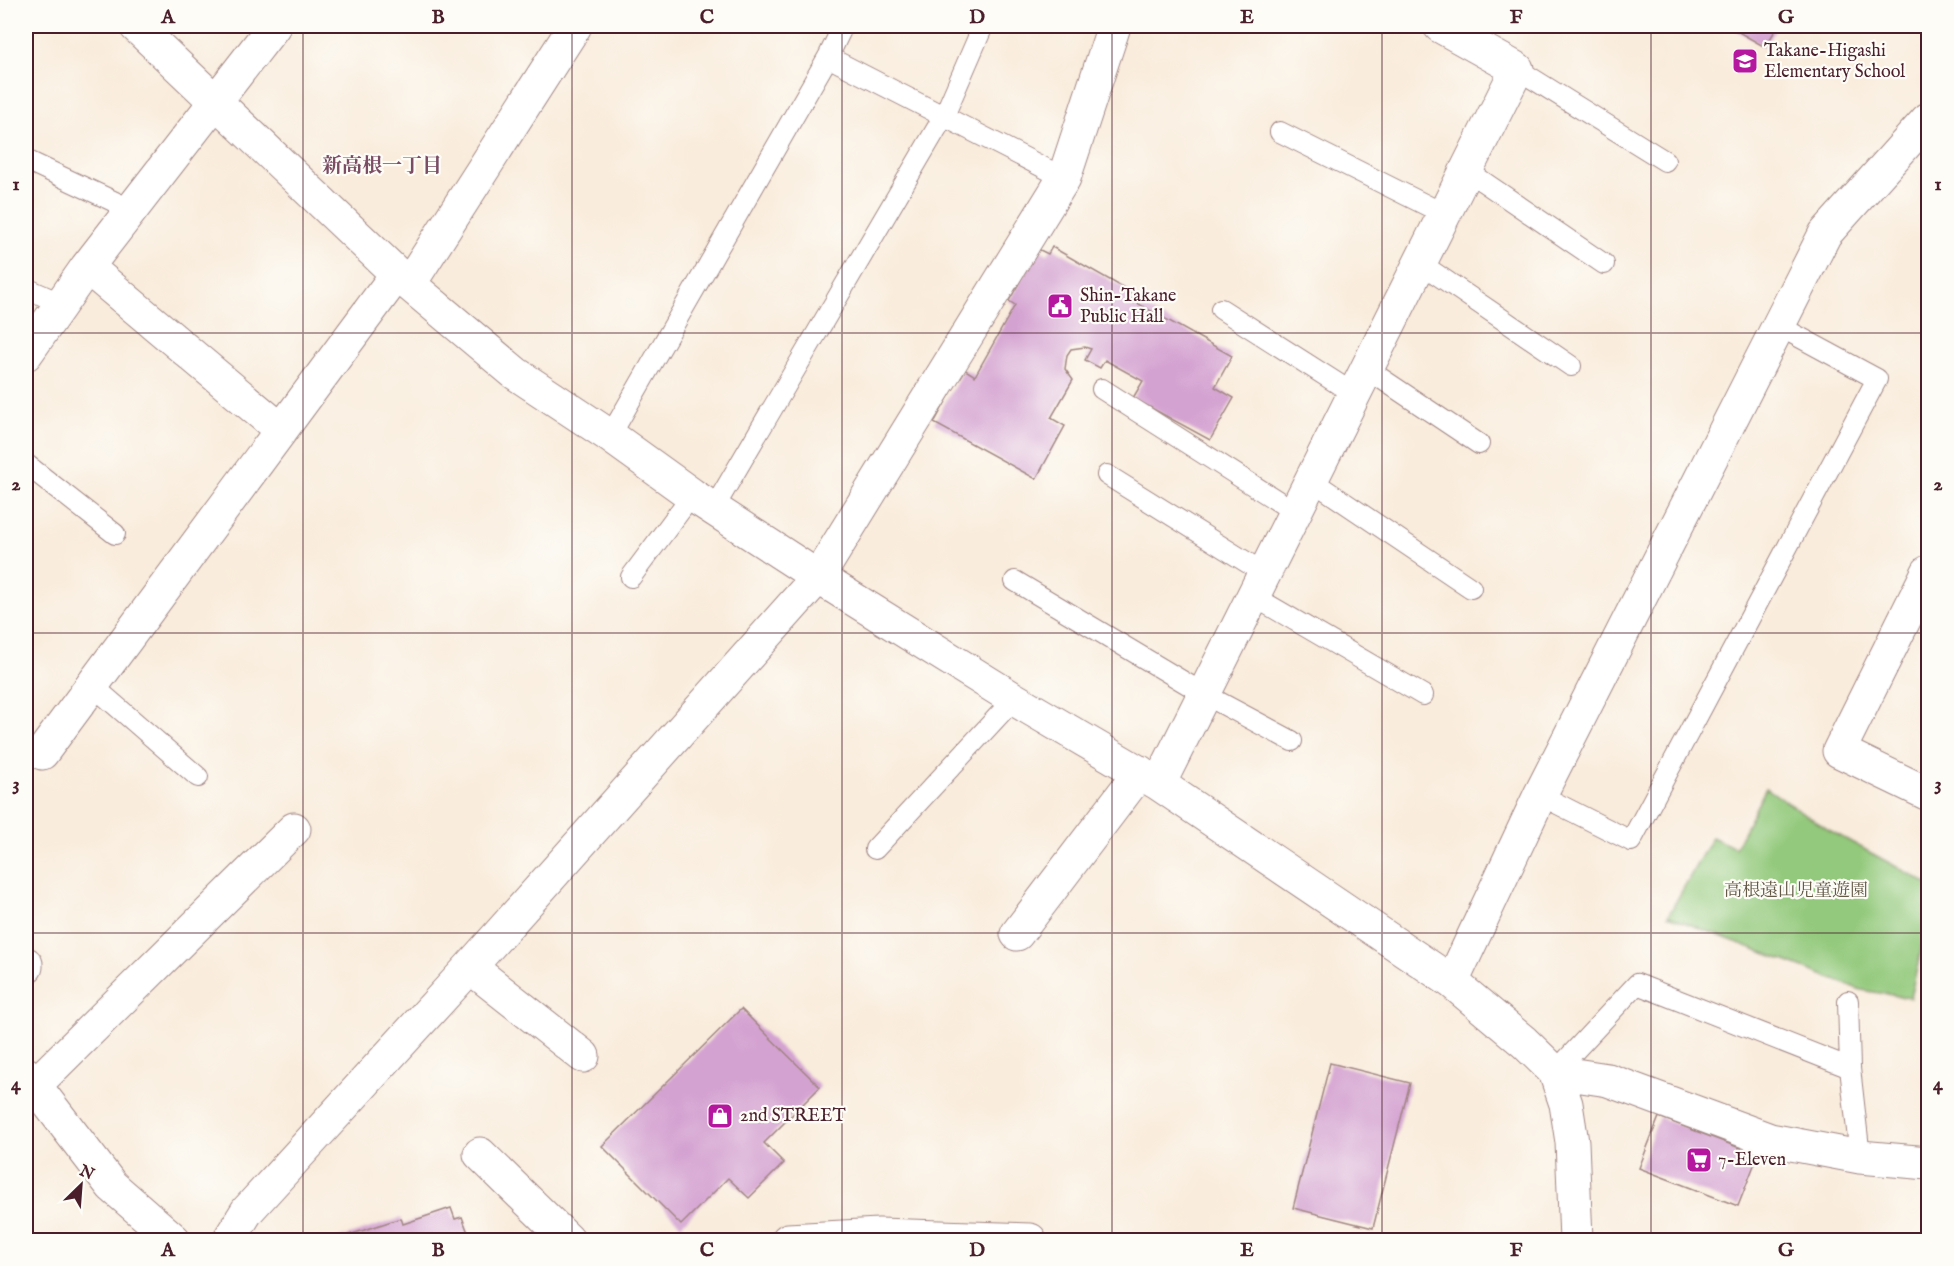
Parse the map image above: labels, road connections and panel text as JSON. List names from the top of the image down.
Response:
{
  "districts": ["新高根一丁目"],
  "parks": ["高根遠山児童遊園"],
  "places": {
    "school or university": ["Takane-Higashi Elementary School"],
    "public building": ["Shin-Takane Public Hall"],
    "shop": ["2nd STREET"],
    "supermarket": ["7-Eleven"]
  },
  "north": "top right",
  "grid": {
    "columns": [
      "A",
      "B",
      "C",
      "D",
      "E",
      "F",
      "G"
    ],
    "rows": [
      "1",
      "2",
      "3",
      "4"
    ]
  }
}
